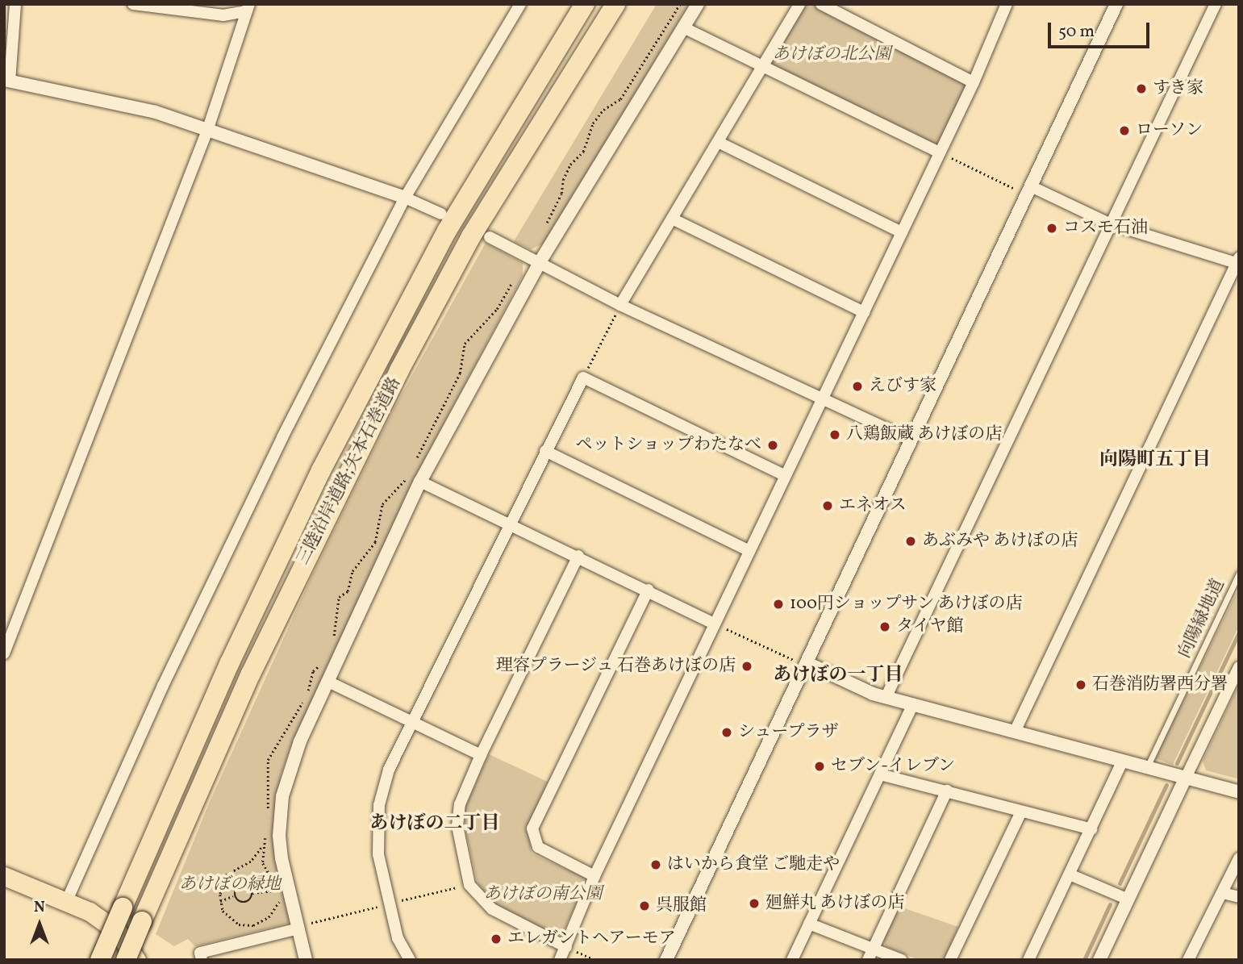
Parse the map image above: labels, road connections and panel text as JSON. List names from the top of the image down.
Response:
{
  "streets": {
    "highway": ["三陸沿岸道路;矢本石巻道路"],
    "lane": ["向陽緑地道"]
  },
  "districts": ["向陽町五丁目", "あけぼの一丁目", "あけぼの二丁目"],
  "parks": ["あけぼの北公園", "あけぼの緑地", "あけぼの南公園"],
  "places": [
    "すき家",
    "ローソン",
    "コスモ石油",
    "えびす家",
    "八鶏飯蔵 あけぼの店",
    "ペットショップわたなべ",
    "エネオス",
    "あぶみや あけぼの店",
    "100円ショップサン あけぼの店",
    "タイヤ館",
    "理容プラージュ 石巻あけぼの店",
    "石巻消防署西分署",
    "シュープラザ",
    "セブン-イレブン",
    "はいから食堂 ご馳走や",
    "廻鮮丸 あけぼの店",
    "呉服館",
    "エレガントヘアーモア"
  ],
  "scale_bar": "50 m",
  "north": "top"
}
